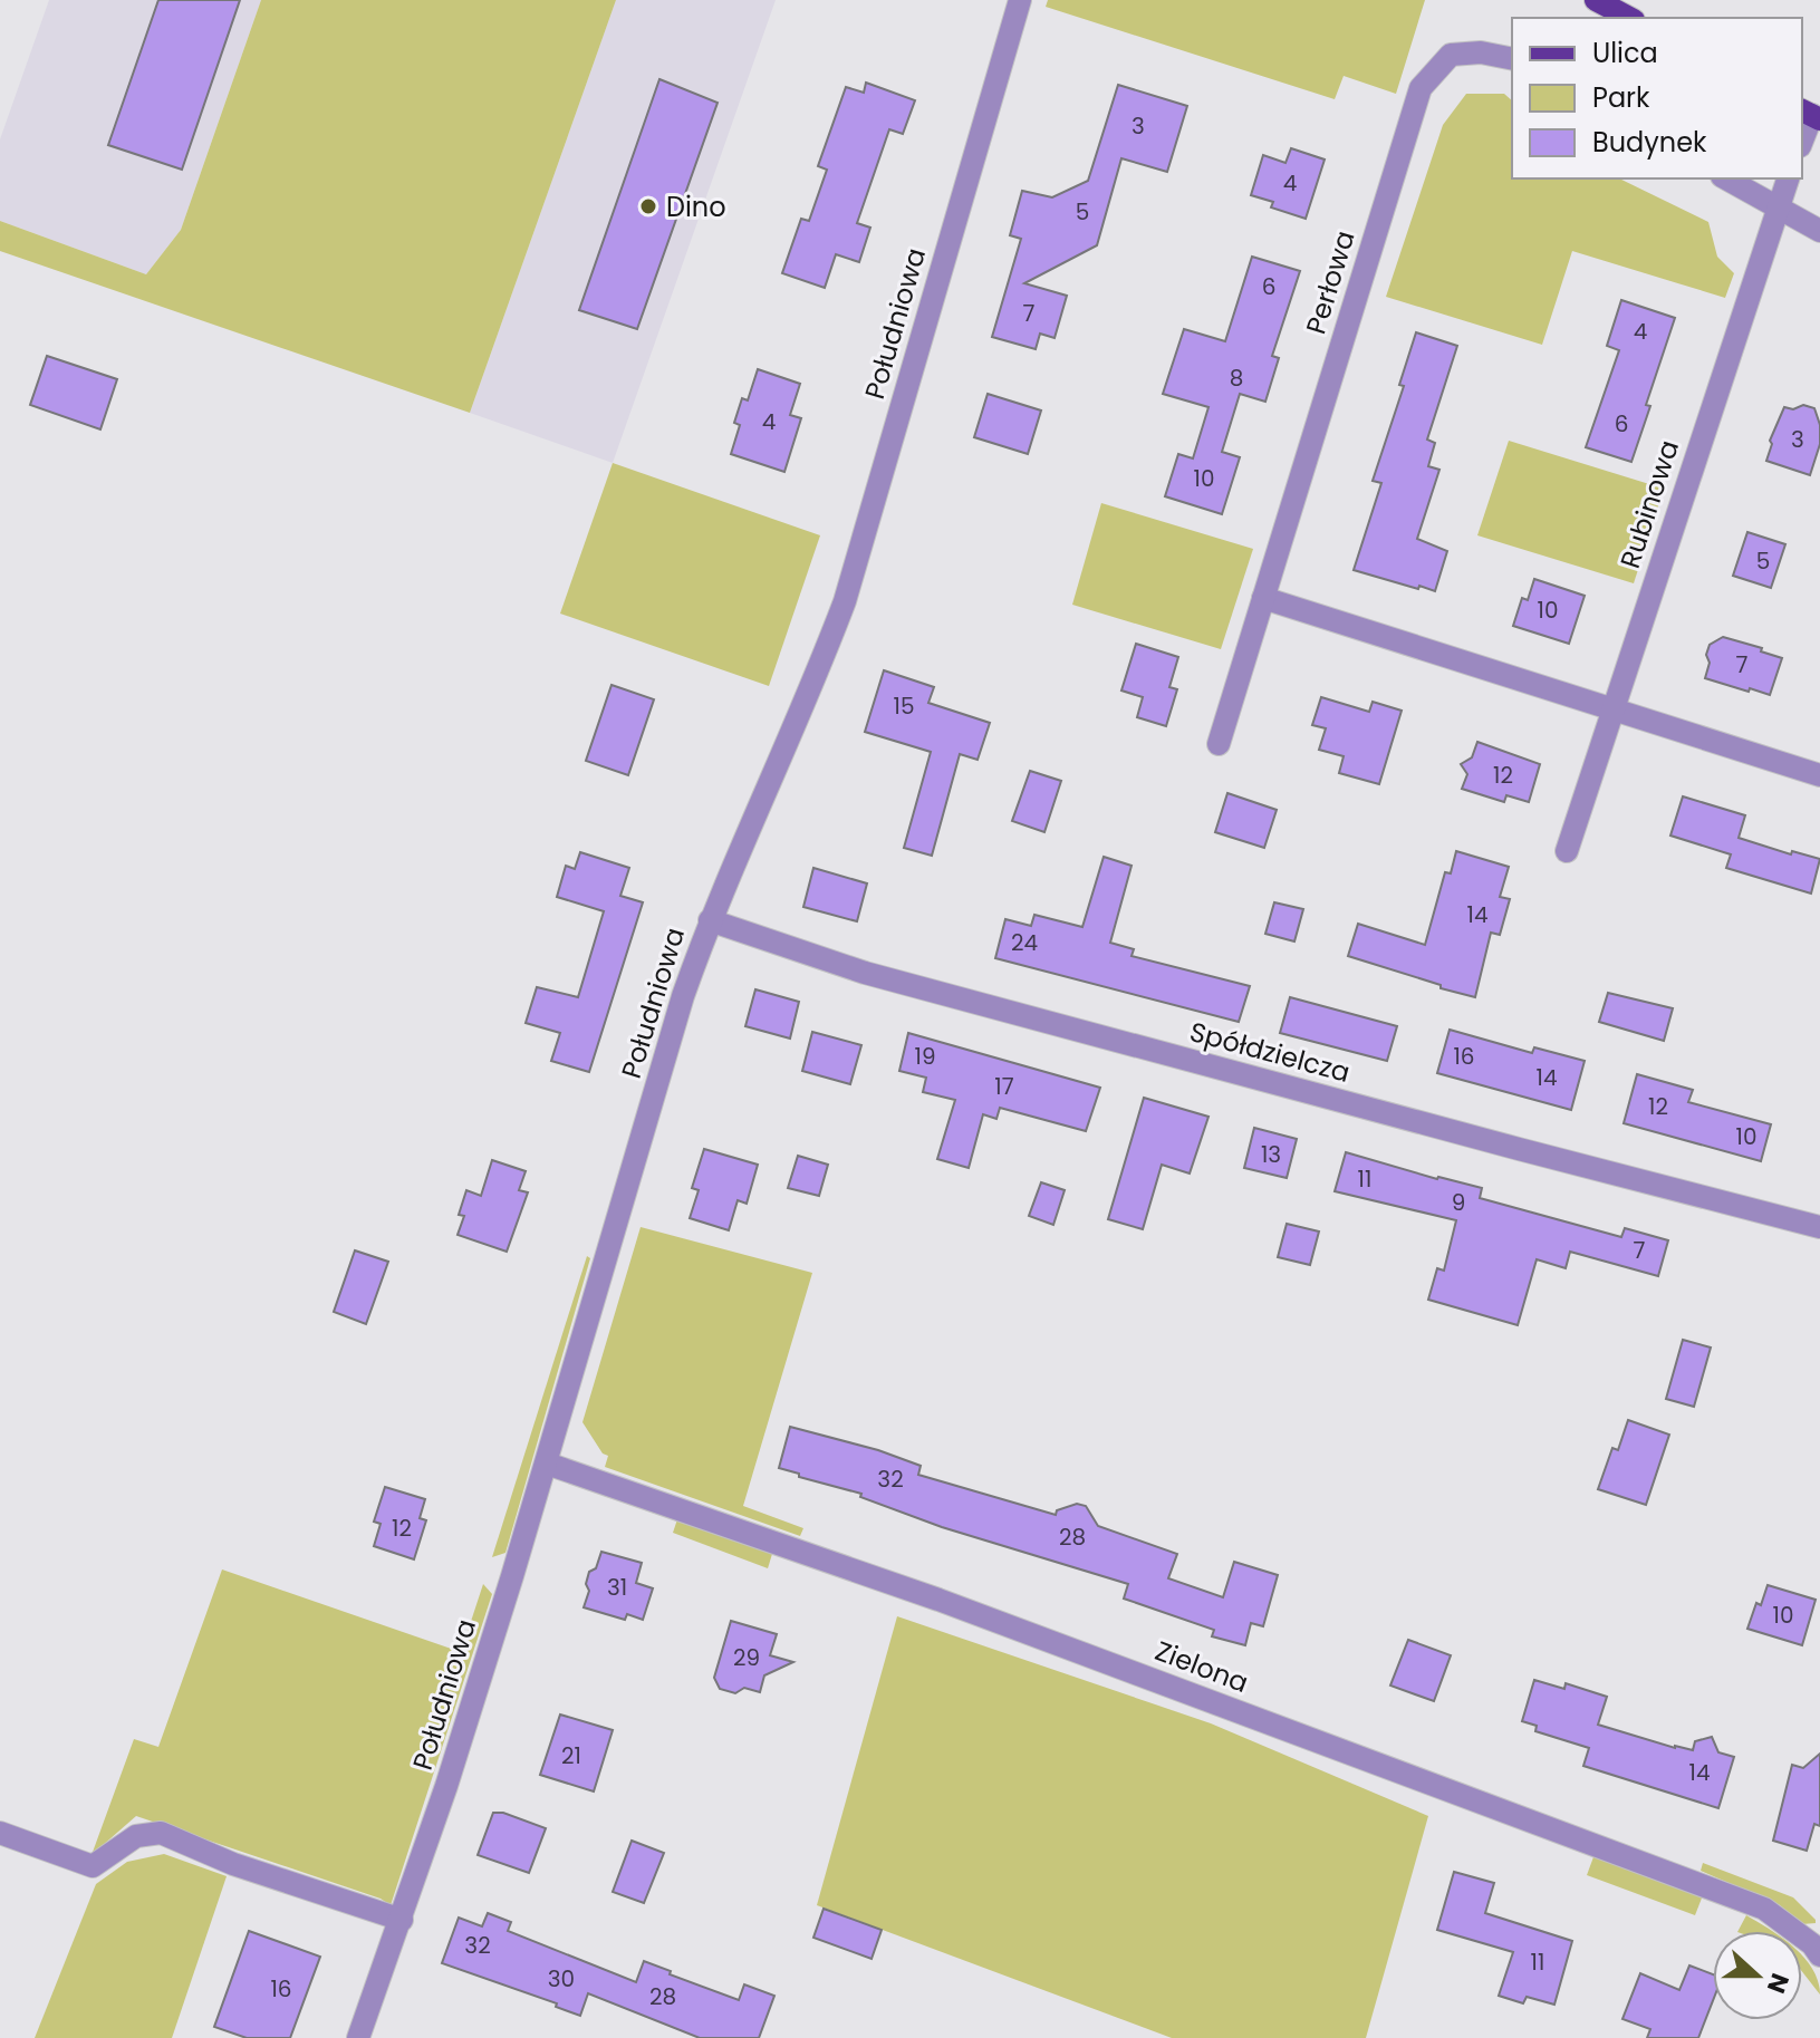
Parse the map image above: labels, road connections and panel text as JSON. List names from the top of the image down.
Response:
{
  "streets": {
    "street": [
      "Perłowa",
      "Południowa",
      "Rubinowa",
      "Spółdzielcza",
      "Zielona"
    ]
  },
  "crossings": [
    ["Południowa", "Spółdzielcza"],
    ["Południowa", "Zielona"]
  ],
  "places": ["Dino"],
  "house_numbers": [
    "3",
    "4",
    "5",
    "6",
    "7",
    "4",
    "8",
    "4",
    "6",
    "3",
    "10",
    "5",
    "10",
    "7",
    "15",
    "12",
    "14",
    "24",
    "19",
    "16",
    "14",
    "17",
    "12",
    "10",
    "13",
    "11",
    "9",
    "7",
    "32",
    "12",
    "28",
    "31",
    "10",
    "29",
    "21",
    "14",
    "32",
    "11",
    "30",
    "16",
    "28"
  ],
  "legend": ["Ulica", "Park", "Budynek"],
  "north": "right"
}
